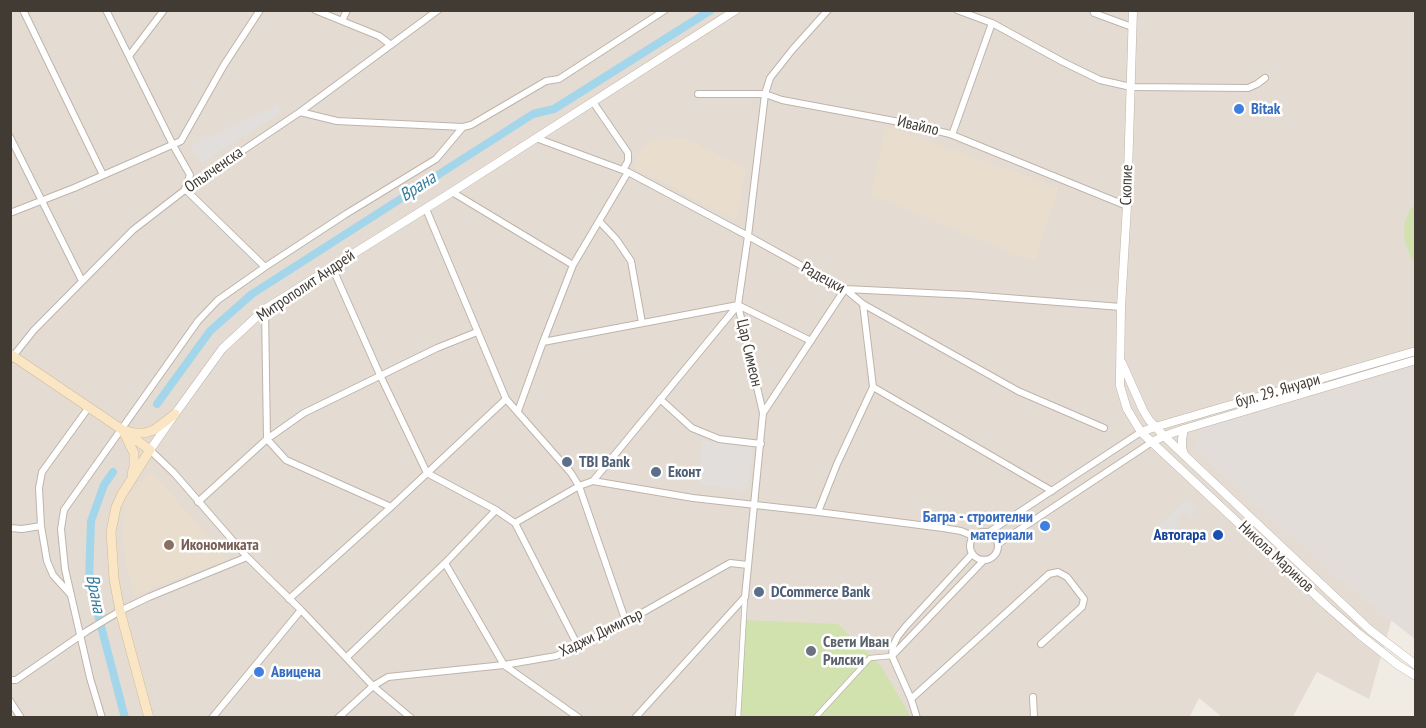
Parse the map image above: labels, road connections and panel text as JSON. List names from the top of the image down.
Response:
{
  "streets": {
    "main road": ["Митрополит Андрей"],
    "street": [
      "Ивайло",
      "Опълченска",
      "Скопие",
      "Радецки",
      "Цар Симеон",
      "бул. 29. Януари",
      "Никола Маринов",
      "Хаджи Димитър"
    ]
  },
  "crossings": [
    ["Ивайло", "Скопие"],
    ["Ивайло", "Цар Симеон"],
    ["Скопие", "бул. 29. Януари"],
    ["Скопие", "Никола Маринов"],
    ["Радецки", "Митрополит Андрей"],
    ["Радецки", "Цар Симеон"],
    ["Цар Симеон", "Хаджи Димитър"],
    ["бул. 29. Януари", "Никола Маринов"]
  ],
  "water": ["Врана"],
  "places": [
    "Bitak",
    "TBI Bank",
    "Еконт",
    "Багра - строителни материали",
    "Автогара",
    "Икономиката",
    "DCommerce Bank",
    "Свети Иван Рилски",
    "Авицена"
  ]
}
